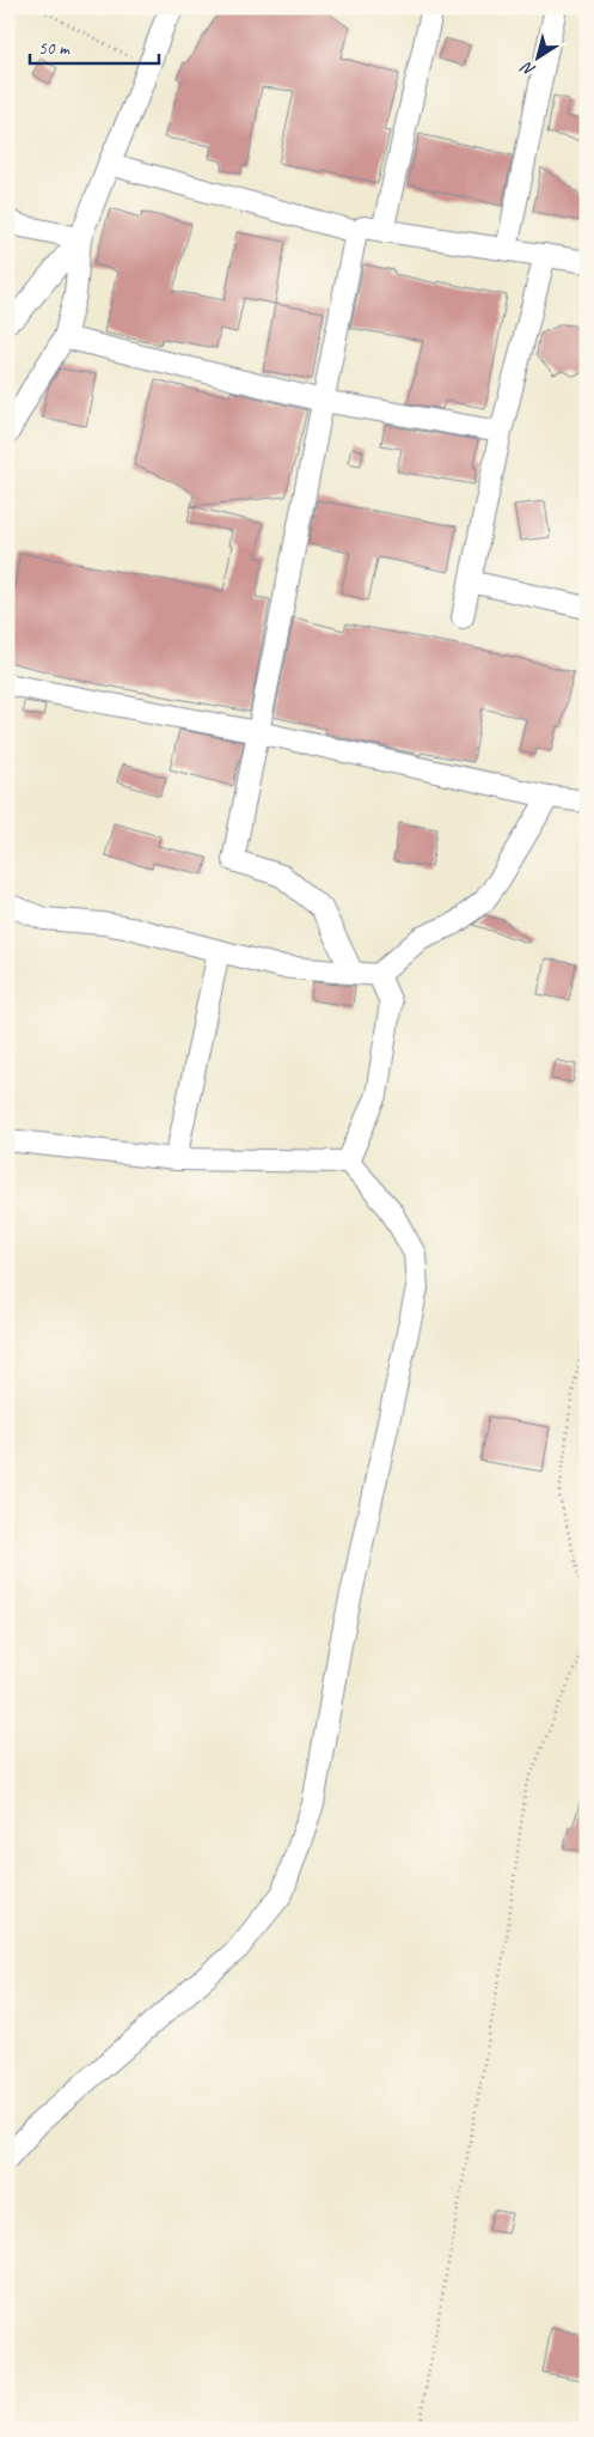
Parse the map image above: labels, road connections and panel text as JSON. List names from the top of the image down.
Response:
{
  "scale_bar": "50 m",
  "north": "bottom left"
}
